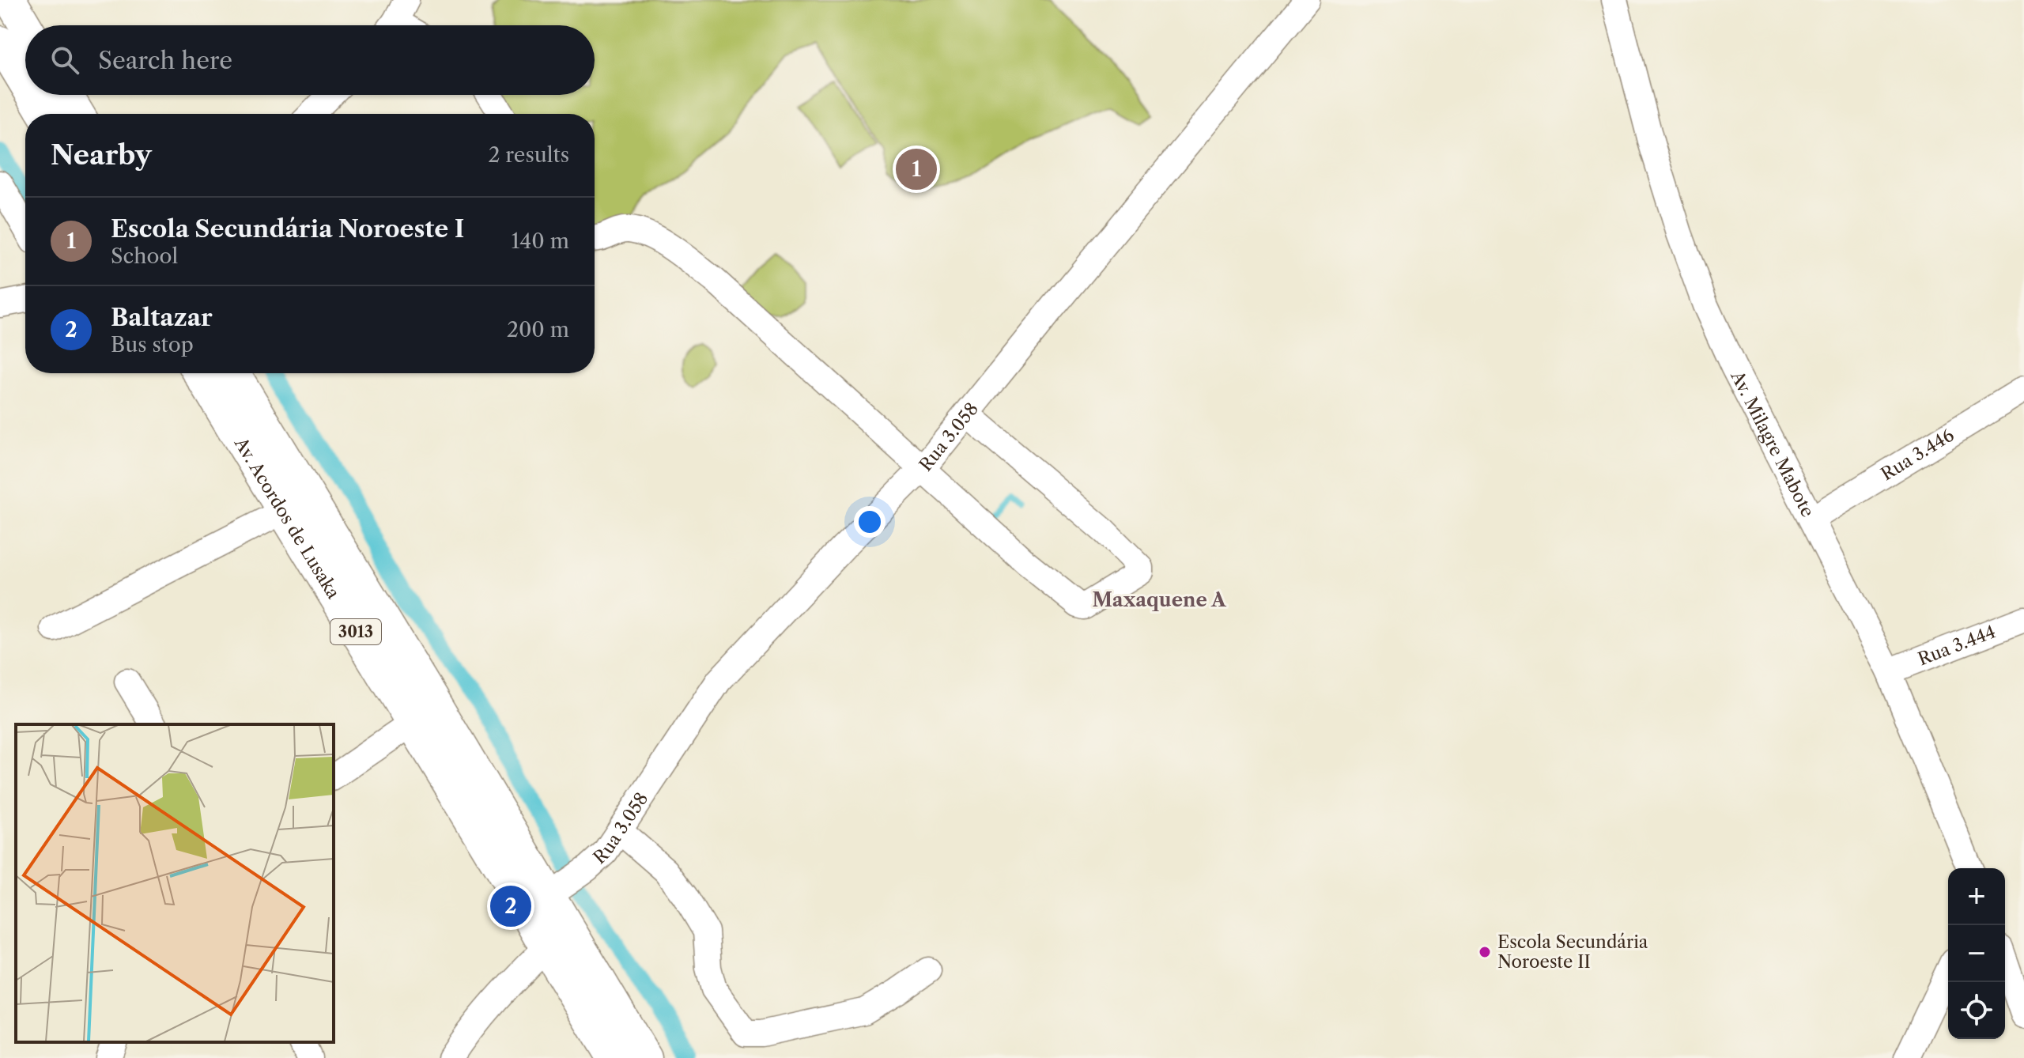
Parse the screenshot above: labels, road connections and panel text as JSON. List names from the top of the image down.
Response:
{
  "streets": {
    "main road": ["Av. Acordos de Lusaka", "3013"],
    "street": [
      "Rua 3.058",
      "Av. Milagre Mabote",
      "Rua 3.446",
      "Rua 3.444"
    ]
  },
  "crossings": [
    ["Rua 3.058", "Av. Acordos de Lusaka"],
    ["Av. Milagre Mabote", "Rua 3.446"],
    ["Av. Milagre Mabote", "Rua 3.444"]
  ],
  "districts": ["Maxaquene A"],
  "places": ["Escola Secundária Noroeste II"],
  "page": {
    "search": "Search here",
    "heading": ["Nearby", "2 results"],
    "pins": ["1", "2"],
    "list": [
      {
        "mark": "1",
        "name": "Escola Secundária Noroeste I",
        "note": "School",
        "value": "140 m"
      },
      {
        "mark": "2",
        "name": "Baltazar",
        "note": "Bus stop",
        "value": "200 m"
      }
    ],
    "map_buttons": ["+", "−"]
  }
}
